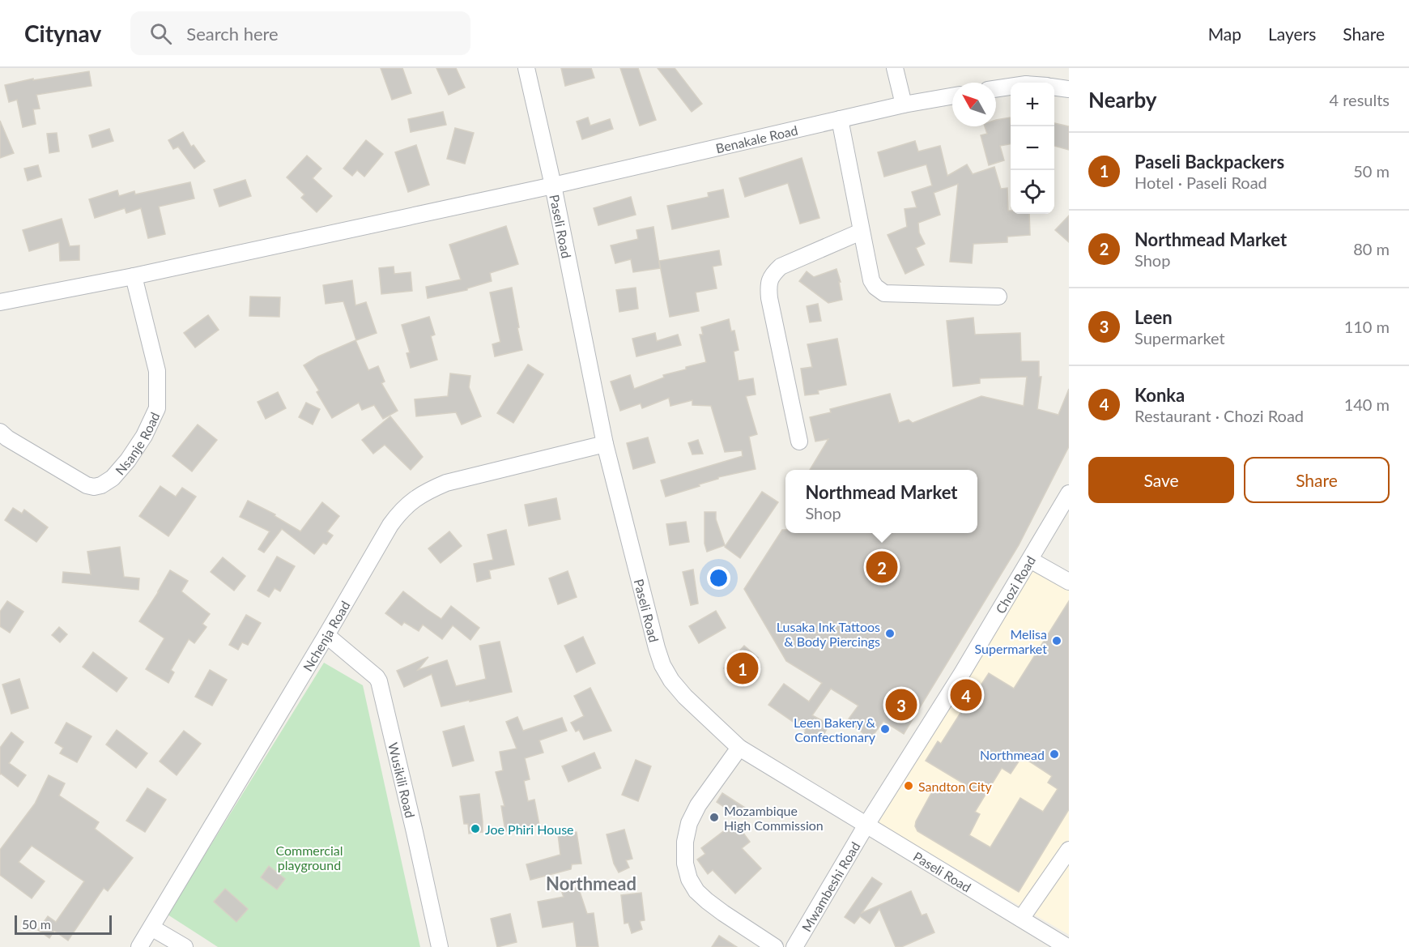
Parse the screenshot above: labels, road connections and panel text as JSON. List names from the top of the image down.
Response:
{
  "streets": {
    "street": [
      "Benakale Road",
      "Paseli Road",
      "Nsanje Road",
      "Chozi Road",
      "Nchenja Road",
      "Wusikili Road",
      "Mwambeshi Road"
    ]
  },
  "crossings": [
    ["Benakale Road", "Paseli Road"],
    ["Benakale Road", "Nsanje Road"],
    ["Paseli Road", "Chozi Road"],
    ["Paseli Road", "Nchenja Road"],
    ["Paseli Road", "Mwambeshi Road"],
    ["Chozi Road", "Mwambeshi Road"],
    ["Nchenja Road", "Wusikili Road"]
  ],
  "districts": ["Northmead"],
  "parks": ["Commercial playground"],
  "places": [
    "Lusaka Ink Tattoos & Body Piercings",
    "Melisa Supermarket",
    "Leen Bakery & Confectionary",
    "Northmead",
    "Sandton City",
    "Mozambique High Commission",
    "Joe Phiri House"
  ],
  "scale_bar": "50 m",
  "north": "top left",
  "page": {
    "header": "Citynav",
    "search": "Search here",
    "nav": ["Map", "Layers", "Share"],
    "heading": ["Nearby", "4 results"],
    "map_buttons": ["+", "−"],
    "list": [
      {
        "mark": "1",
        "name": "Paseli Backpackers",
        "note": "Hotel · Paseli Road",
        "value": "50 m"
      },
      {
        "mark": "2",
        "name": "Northmead Market",
        "note": "Shop",
        "value": "80 m"
      },
      {
        "mark": "3",
        "name": "Leen",
        "note": "Supermarket",
        "value": "110 m"
      },
      {
        "mark": "4",
        "name": "Konka",
        "note": "Restaurant · Chozi Road",
        "value": "140 m"
      }
    ],
    "buttons": ["Save", "Share"],
    "popup": ["Northmead Market", "Shop"],
    "pins": [
      "2",
      "1",
      "4",
      "3"
    ],
    "scale": "50 m"
  }
}
